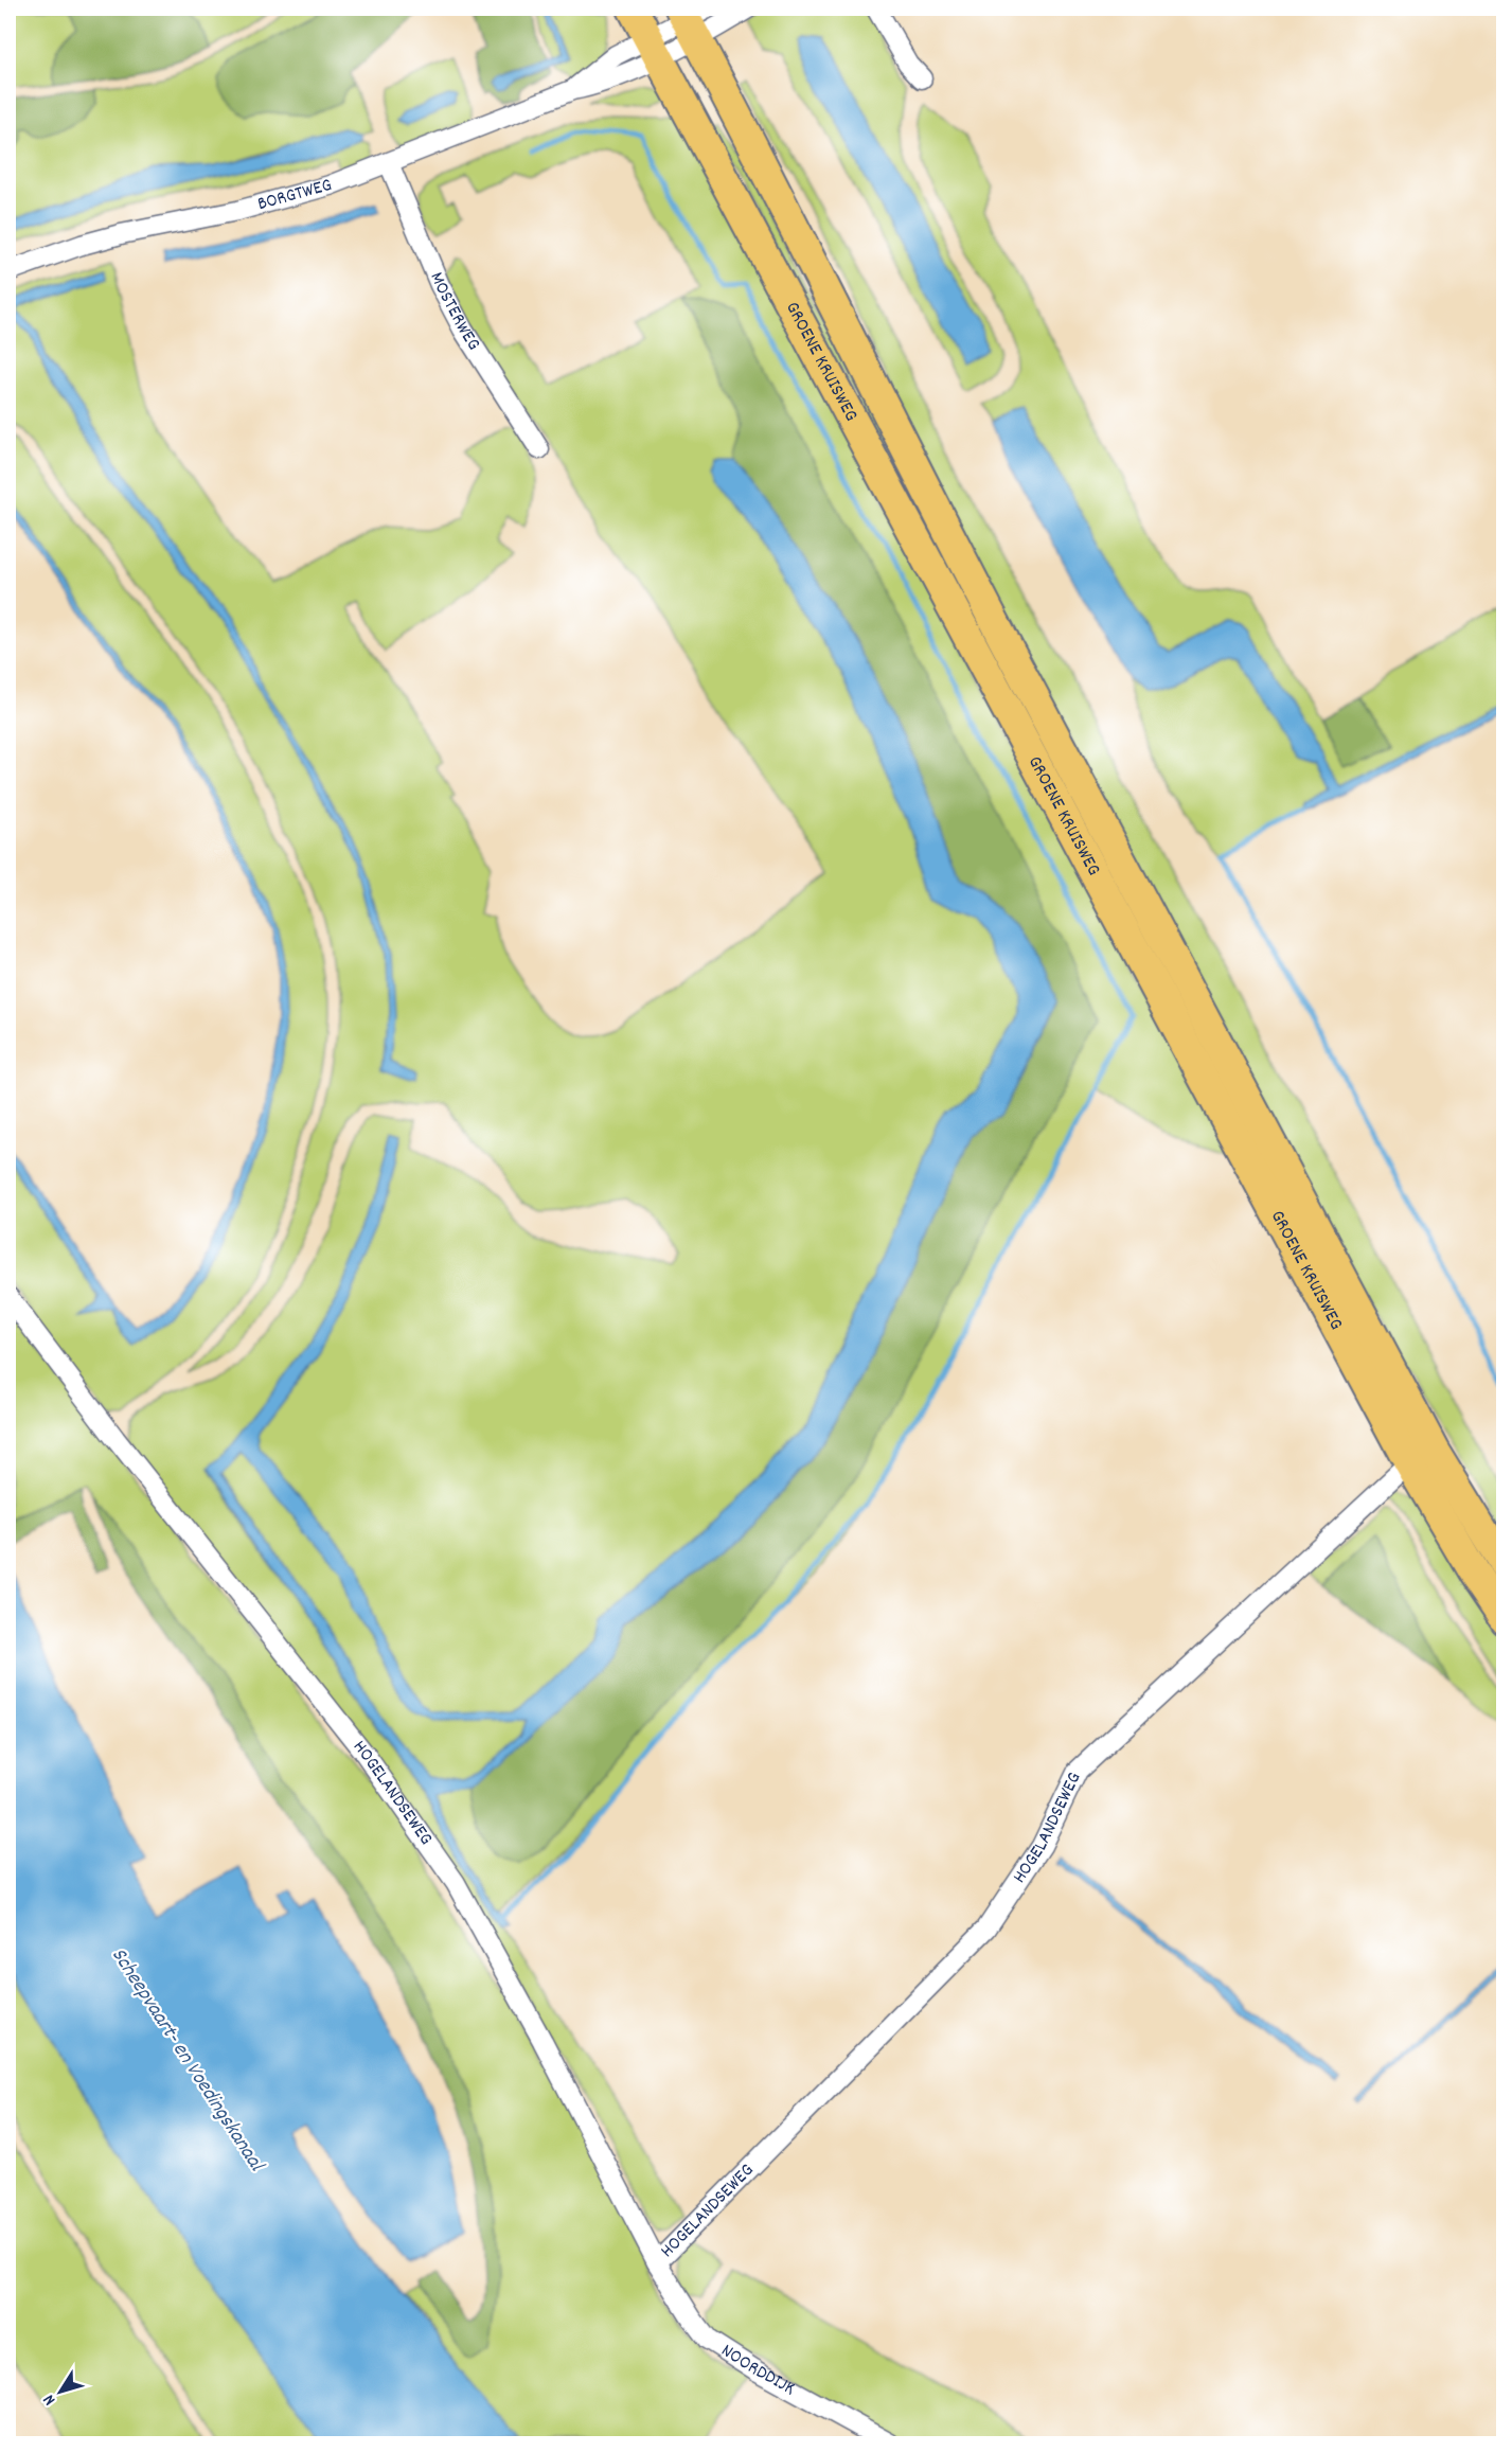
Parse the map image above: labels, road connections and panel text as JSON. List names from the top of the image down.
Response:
{
  "streets": {
    "main road": ["GROENE KRUISWEG"],
    "street": [
      "BORGTWEG",
      "MOSTERWEG",
      "HOGELANDSEWEG",
      "NOORDDIJK"
    ]
  },
  "crossings": [
    ["BORGTWEG", "MOSTERWEG"],
    ["BORGTWEG", "GROENE KRUISWEG"],
    ["GROENE KRUISWEG", "HOGELANDSEWEG"],
    ["HOGELANDSEWEG", "NOORDDIJK"]
  ],
  "water": ["Scheepvaart- en Voedingskanaal"],
  "north": "bottom left"
}
